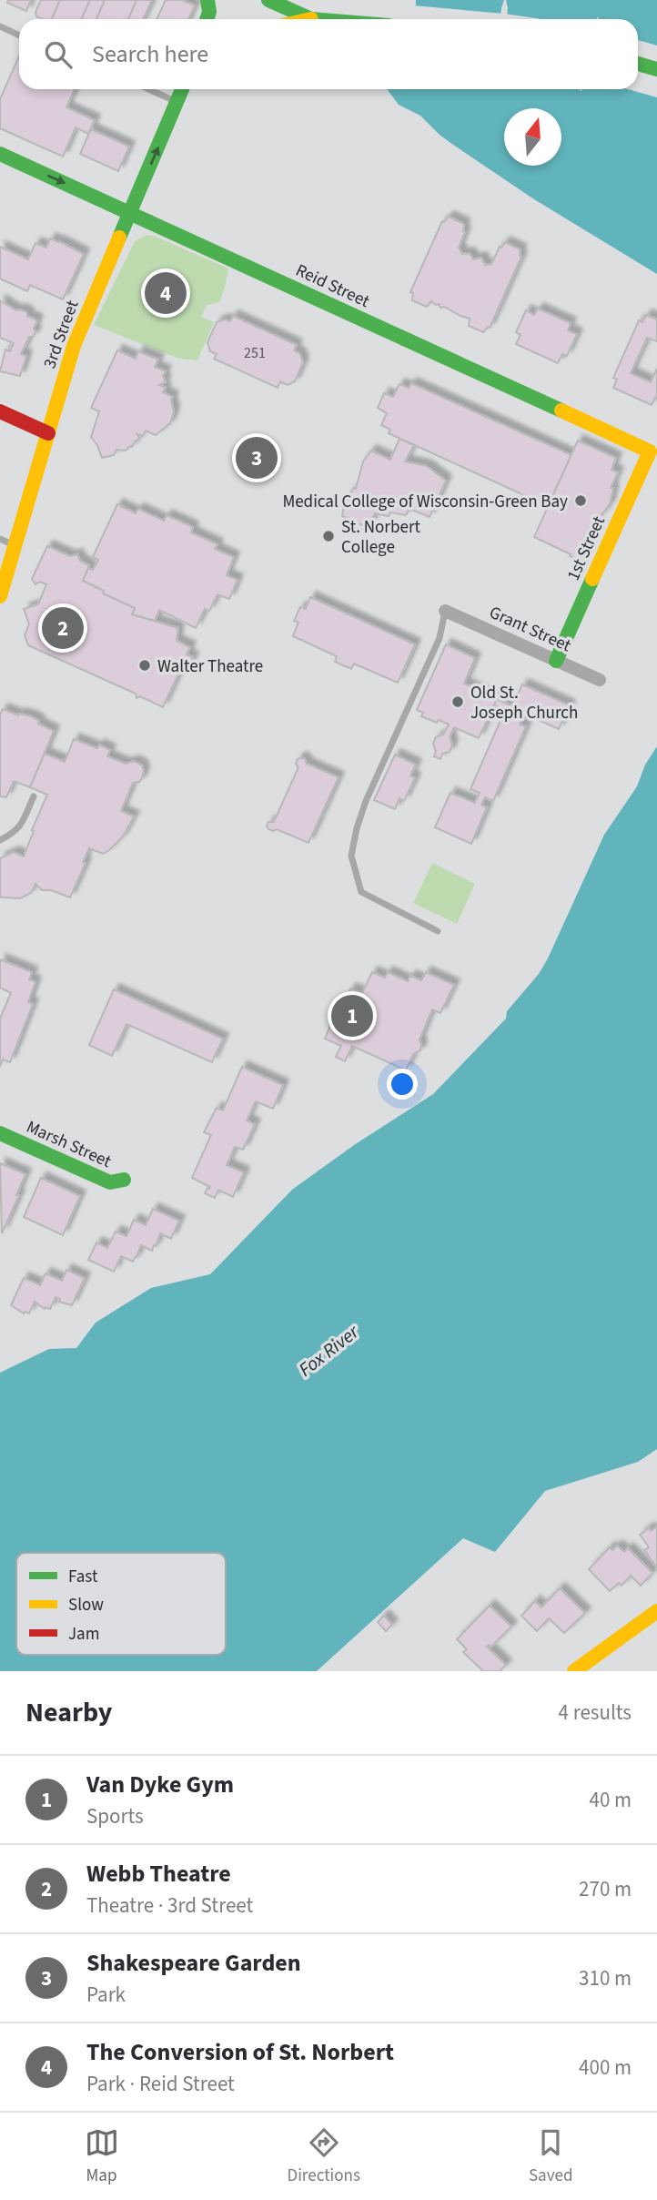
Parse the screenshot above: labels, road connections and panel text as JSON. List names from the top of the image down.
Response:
{
  "streets": {
    "street": [
      "Reid Street",
      "3rd Street",
      "1st Street",
      "Grant Street",
      "Marsh Street"
    ]
  },
  "crossings": [
    ["Reid Street", "3rd Street"],
    ["Reid Street", "1st Street"],
    ["1st Street", "Grant Street"]
  ],
  "water": ["Fox River"],
  "places": [
    "Medical College of Wisconsin-Green Bay",
    "St. Norbert College",
    "Walter Theatre",
    "Old St. Joseph Church"
  ],
  "house_numbers": ["251"],
  "legend": ["Fast", "Slow", "Jam"],
  "north": "top",
  "page": {
    "search": "Search here",
    "pins": [
      "4",
      "3",
      "2",
      "1"
    ],
    "heading": ["Nearby", "4 results"],
    "list": [
      {
        "mark": "1",
        "name": "Van Dyke Gym",
        "note": "Sports",
        "value": "40 m"
      },
      {
        "mark": "2",
        "name": "Webb Theatre",
        "note": "Theatre · 3rd Street",
        "value": "270 m"
      },
      {
        "mark": "3",
        "name": "Shakespeare Garden",
        "note": "Park",
        "value": "310 m"
      },
      {
        "mark": "4",
        "name": "The Conversion of St. Norbert",
        "note": "Park · Reid Street",
        "value": "400 m"
      }
    ],
    "nav": ["Map", "Directions", "Saved"]
  }
}
